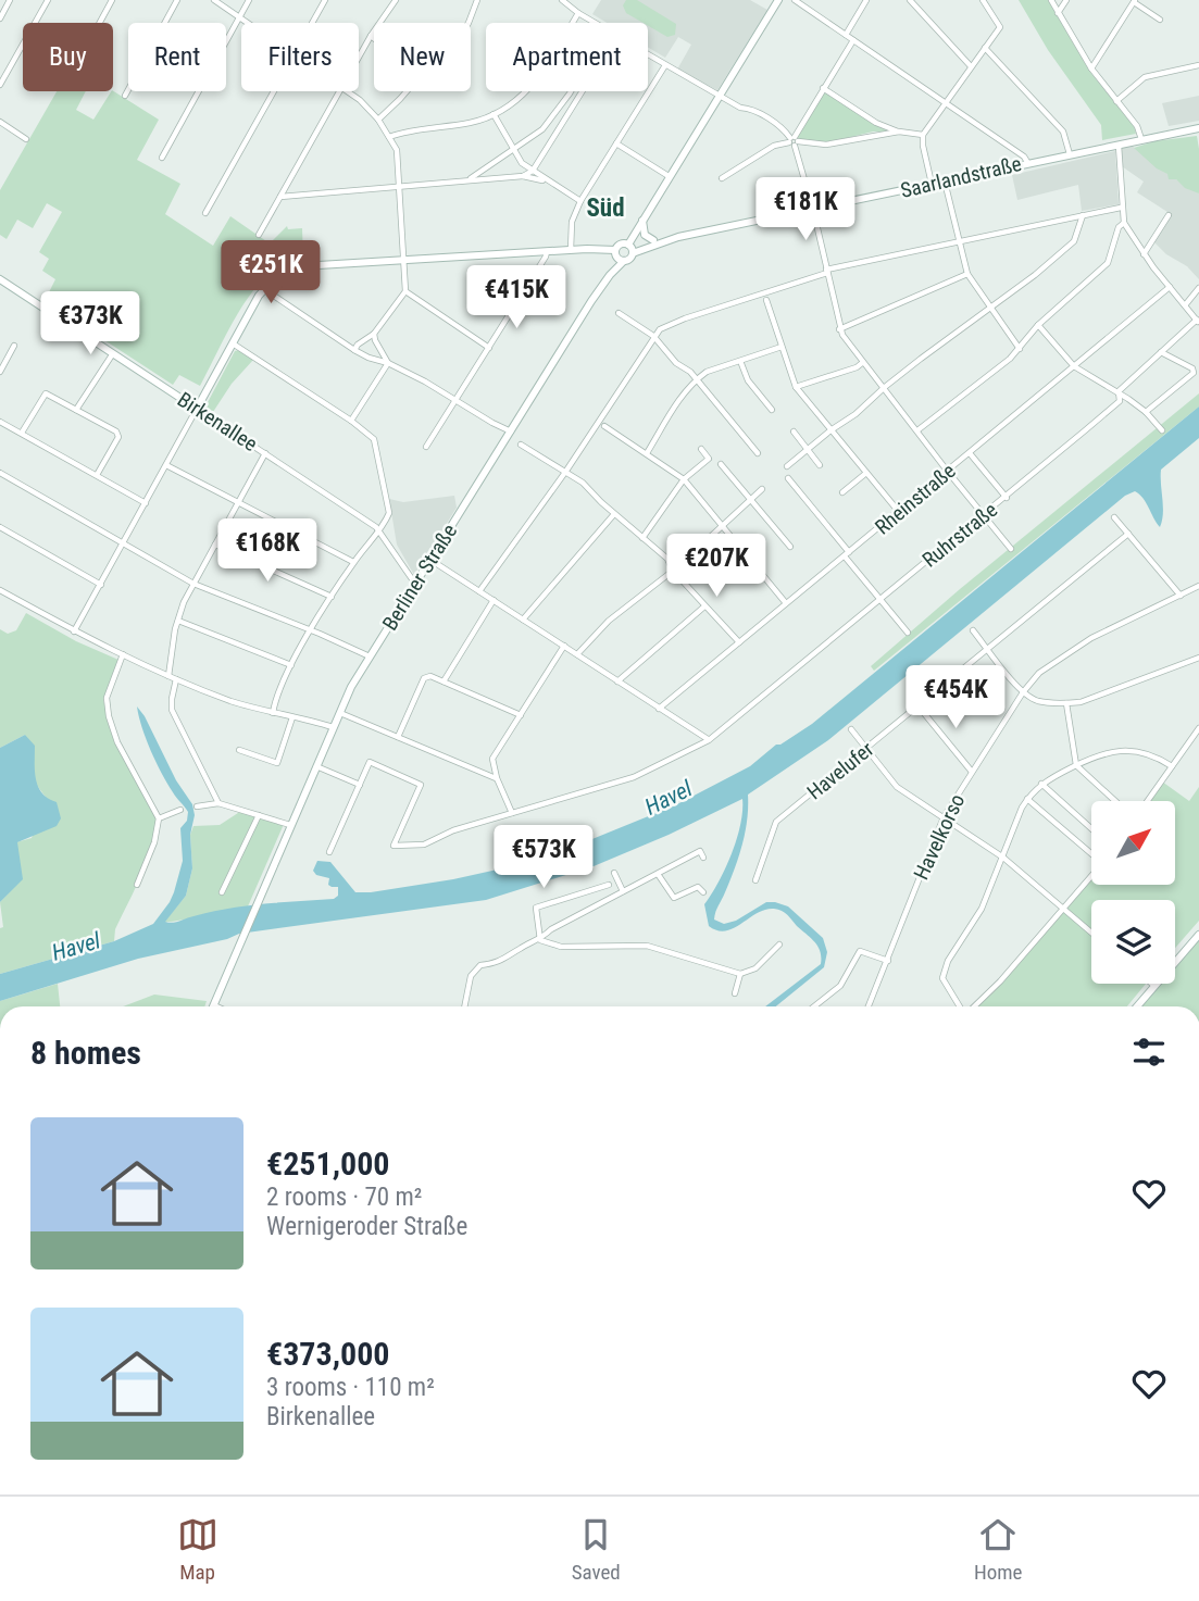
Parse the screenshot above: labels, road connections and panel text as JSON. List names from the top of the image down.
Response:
{
  "streets": {
    "street": [
      "Saarlandstraße",
      "Birkenallee",
      "Rheinstraße",
      "Ruhrstraße",
      "Berliner Straße",
      "Havelufer",
      "Havelkorso"
    ]
  },
  "crossings": [
    ["Birkenallee", "Berliner Straße"]
  ],
  "districts": ["Süd"],
  "water": ["Havel"],
  "north": "top right",
  "page": {
    "chip": [
      "Buy",
      "Rent",
      "Filters",
      "New",
      "Apartment"
    ],
    "price": [
      "€181K",
      "€251K",
      "€415K",
      "€373K",
      "€168K",
      "€207K",
      "€454K",
      "€573K"
    ],
    "heading": "8 homes",
    "list": [
      {
        "name": "€251,000",
        "note": "2 rooms · 70 m² · Wernigeroder Straße"
      },
      {
        "name": "€373,000",
        "note": "3 rooms · 110 m² · Birkenallee"
      }
    ],
    "tabs": ["Map", "Saved", "Home"]
  }
}
